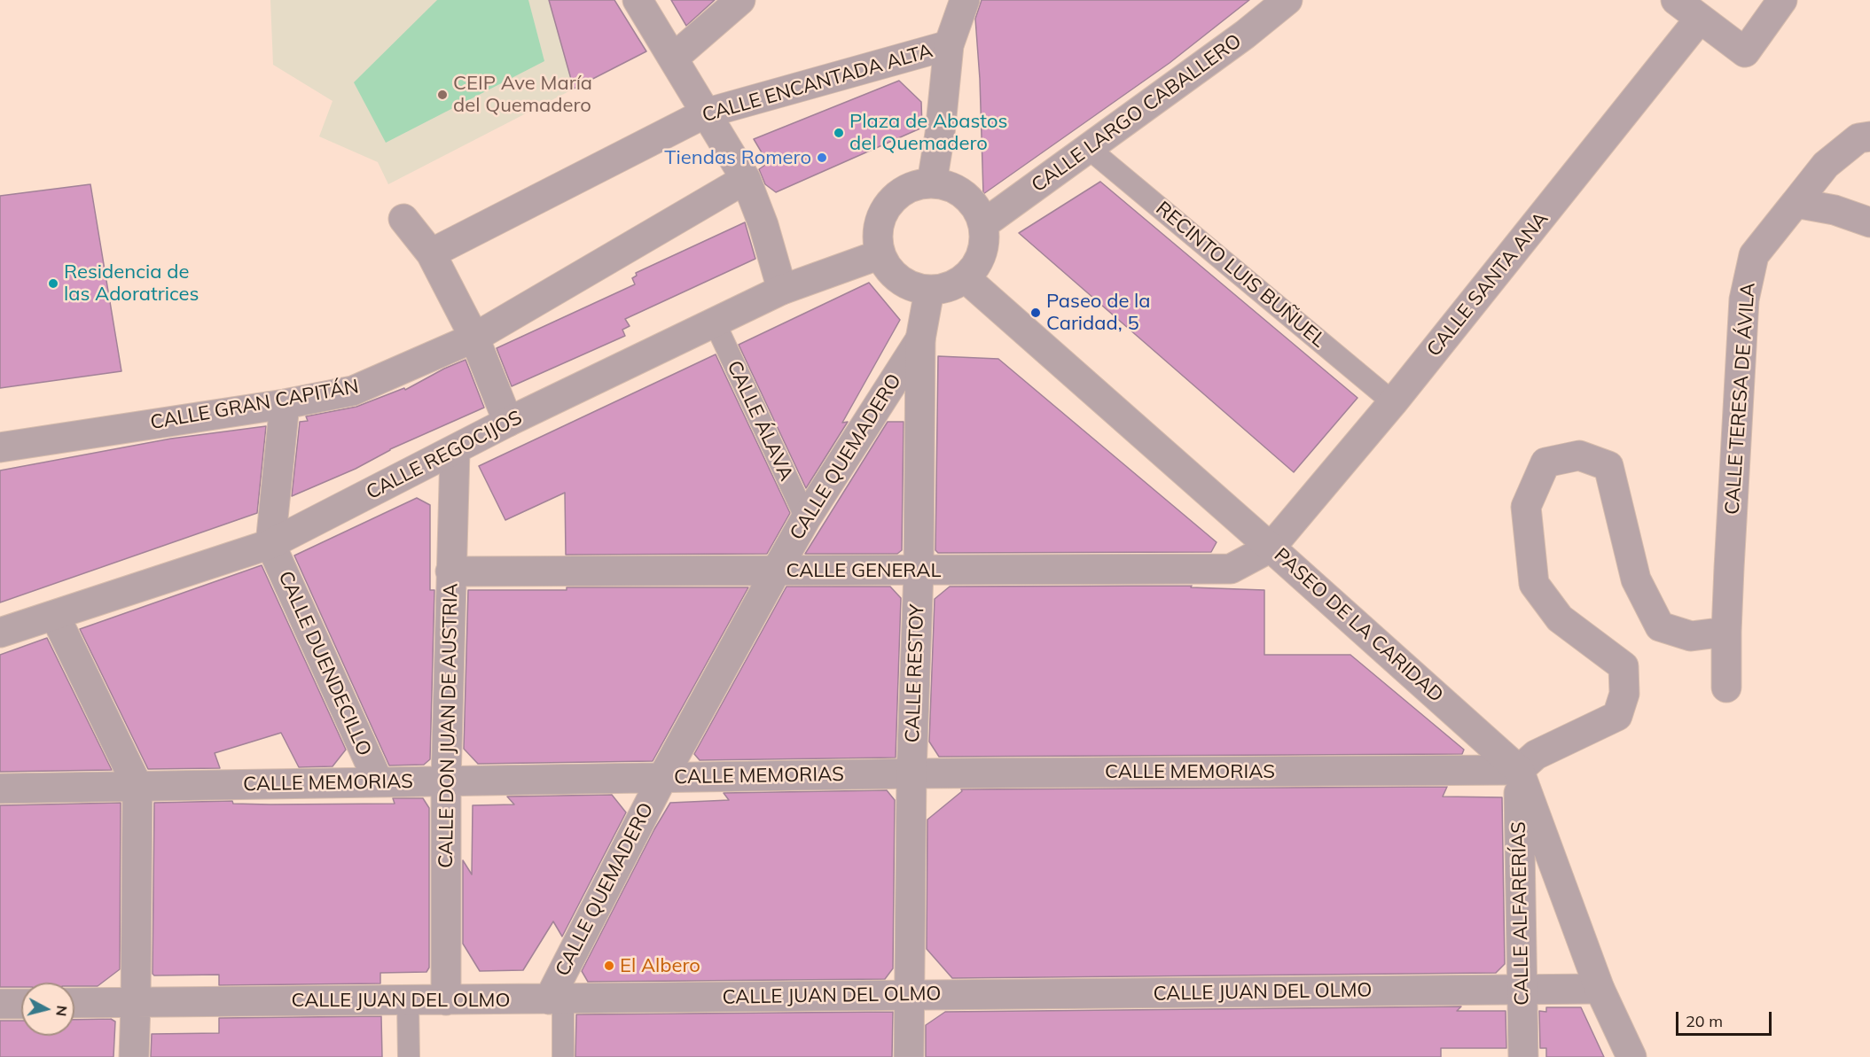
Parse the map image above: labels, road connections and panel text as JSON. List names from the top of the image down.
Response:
{
  "streets": {
    "street": [
      "CALLE ENCANTADA ALTA",
      "CALLE LARGO CABALLERO",
      "RECINTO LUIS BUÑUEL",
      "CALLE SANTA ANA",
      "CALLE TERESA DE ÁVILA",
      "CALLE GRAN CAPITÁN",
      "CALLE ÁLAVA",
      "CALLE REGOCIJOS",
      "CALLE QUEMADERO",
      "CALLE GENERAL",
      "PASEO DE LA CARIDAD",
      "CALLE DUENDECILLO",
      "CALLE RESTOY",
      "CALLE DON JUAN DE AUSTRIA",
      "CALLE MEMORIAS",
      "CALLE ALFARERÍAS",
      "CALLE JUAN DEL OLMO"
    ]
  },
  "crossings": [
    ["CALLE LARGO CABALLERO", "RECINTO LUIS BUÑUEL"],
    ["CALLE LARGO CABALLERO", "CALLE REGOCIJOS"],
    ["CALLE LARGO CABALLERO", "PASEO DE LA CARIDAD"],
    ["CALLE LARGO CABALLERO", "CALLE RESTOY"],
    ["RECINTO LUIS BUÑUEL", "CALLE SANTA ANA"],
    ["CALLE SANTA ANA", "CALLE GENERAL"],
    ["CALLE SANTA ANA", "PASEO DE LA CARIDAD"],
    ["CALLE ÁLAVA", "CALLE REGOCIJOS"],
    ["CALLE ÁLAVA", "CALLE QUEMADERO"],
    ["CALLE REGOCIJOS", "PASEO DE LA CARIDAD"],
    ["CALLE REGOCIJOS", "CALLE DUENDECILLO"],
    ["CALLE REGOCIJOS", "CALLE RESTOY"],
    ["CALLE REGOCIJOS", "CALLE DON JUAN DE AUSTRIA"],
    ["CALLE QUEMADERO", "CALLE GENERAL"],
    ["CALLE QUEMADERO", "CALLE RESTOY"],
    ["CALLE QUEMADERO", "CALLE MEMORIAS"],
    ["CALLE QUEMADERO", "CALLE JUAN DEL OLMO"],
    ["CALLE GENERAL", "PASEO DE LA CARIDAD"],
    ["CALLE GENERAL", "CALLE RESTOY"],
    ["CALLE GENERAL", "CALLE DON JUAN DE AUSTRIA"],
    ["PASEO DE LA CARIDAD", "CALLE RESTOY"],
    ["PASEO DE LA CARIDAD", "CALLE MEMORIAS"],
    ["PASEO DE LA CARIDAD", "CALLE ALFARERÍAS"],
    ["PASEO DE LA CARIDAD", "CALLE JUAN DEL OLMO"],
    ["CALLE DUENDECILLO", "CALLE MEMORIAS"],
    ["CALLE RESTOY", "CALLE MEMORIAS"],
    ["CALLE RESTOY", "CALLE JUAN DEL OLMO"],
    ["CALLE DON JUAN DE AUSTRIA", "CALLE MEMORIAS"],
    ["CALLE DON JUAN DE AUSTRIA", "CALLE JUAN DEL OLMO"],
    ["CALLE MEMORIAS", "CALLE ALFARERÍAS"],
    ["CALLE ALFARERÍAS", "CALLE JUAN DEL OLMO"]
  ],
  "places": [
    "CEIP Ave María del Quemadero",
    "Plaza de Abastos del Quemadero",
    "Tiendas Romero",
    "Residencia de las Adoratrices",
    "Paseo de la Caridad, 5",
    "El Albero"
  ],
  "scale_bar": "20 m",
  "north": "right"
}
